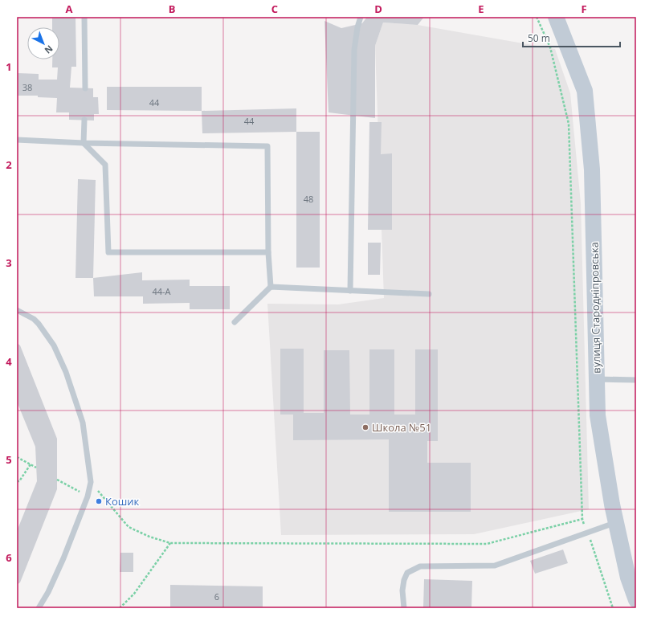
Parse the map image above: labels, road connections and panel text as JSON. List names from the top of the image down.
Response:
{
  "streets": {
    "street": ["вулиця Стародніпровська"]
  },
  "places": ["Школа №51", "Кошик"],
  "house_numbers": [
    "38",
    "44",
    "44",
    "48",
    "44-А",
    "6"
  ],
  "scale_bar": "50 m",
  "north": "bottom right",
  "grid": {
    "columns": [
      "A",
      "B",
      "C",
      "D",
      "E",
      "F"
    ],
    "rows": [
      "1",
      "2",
      "3",
      "4",
      "5",
      "6"
    ]
  }
}
